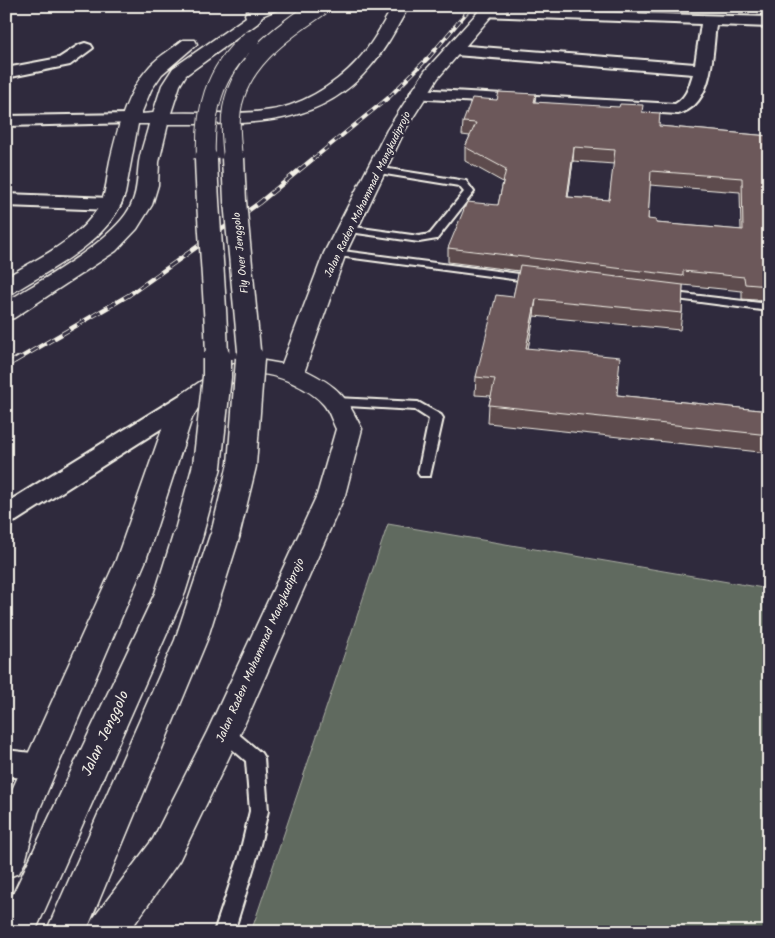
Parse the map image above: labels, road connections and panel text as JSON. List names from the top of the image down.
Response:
{
  "streets": {
    "main road": ["Jalan Raden Mohammad Mangkudiprojo", "Fly Over Jenggolo", "Jalan Jenggolo"]
  }
}
